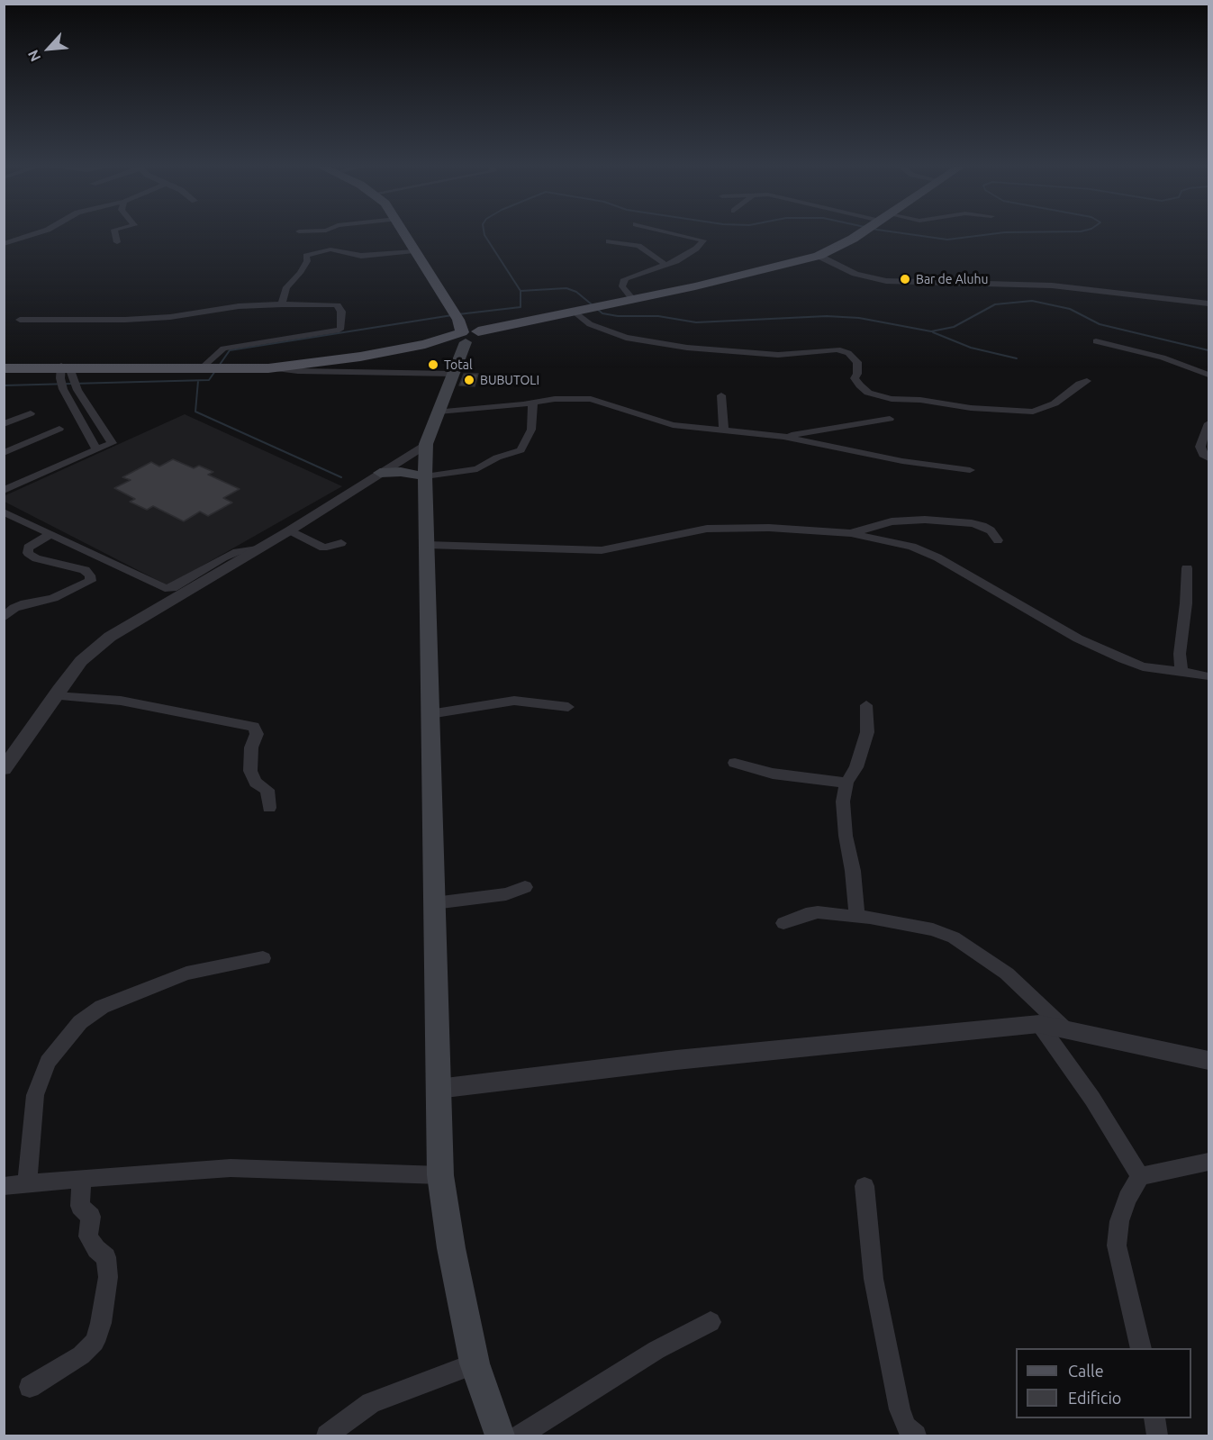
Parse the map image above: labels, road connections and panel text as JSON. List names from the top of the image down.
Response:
{
  "places": ["Bar de Aluhu", "Total", "BUBUTOLI"],
  "legend": ["Calle", "Edificio"],
  "north": "bottom left"
}
